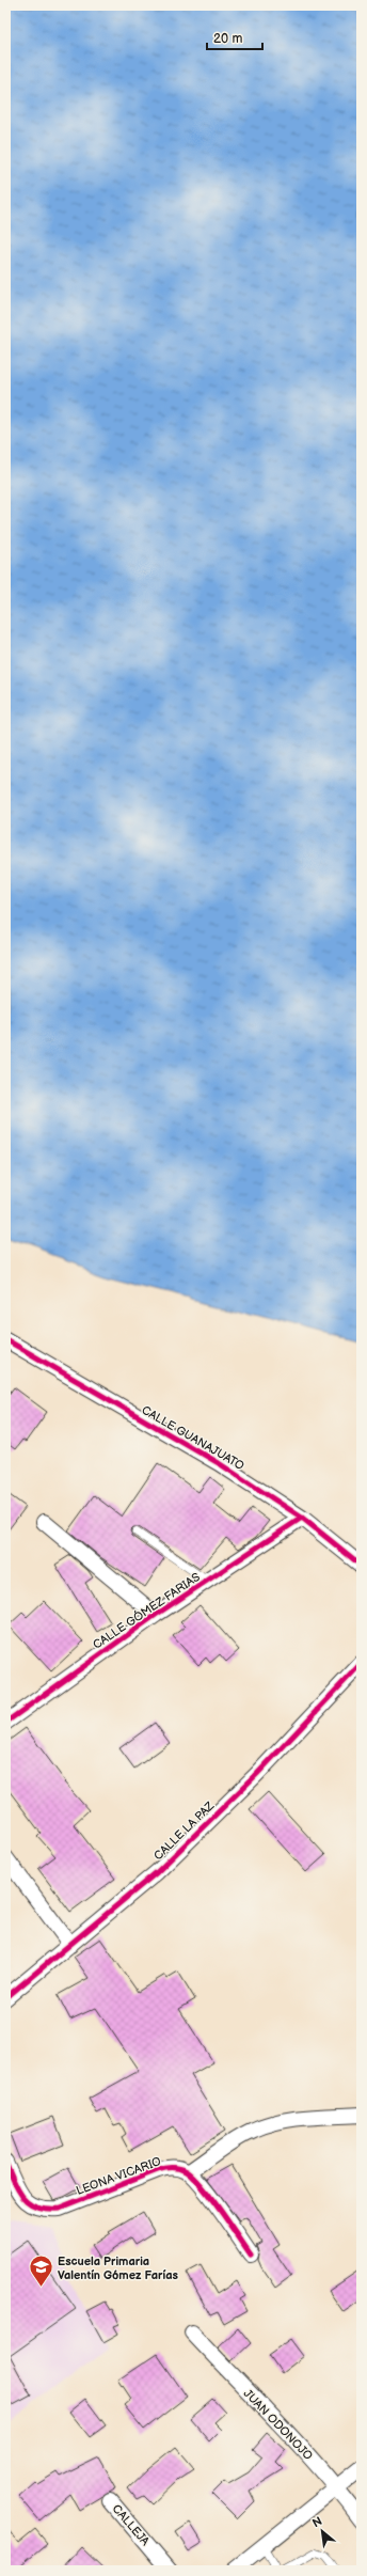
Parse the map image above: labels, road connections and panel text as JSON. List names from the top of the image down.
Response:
{
  "streets": {
    "street": [
      "CALLE GUANAJUATO",
      "CALLE GÓMEZ FARIAS",
      "CALLE LA PAZ",
      "LEONA VICARIO",
      "JUAN ODONOJO",
      "CALLEJA"
    ]
  },
  "crossings": [
    ["CALLE GUANAJUATO", "CALLE GÓMEZ FARIAS"]
  ],
  "places": {
    "school or university": ["Escuela Primaria Valentín Gómez Farías"]
  },
  "scale_bar": "20 m",
  "north": "top left"
}
